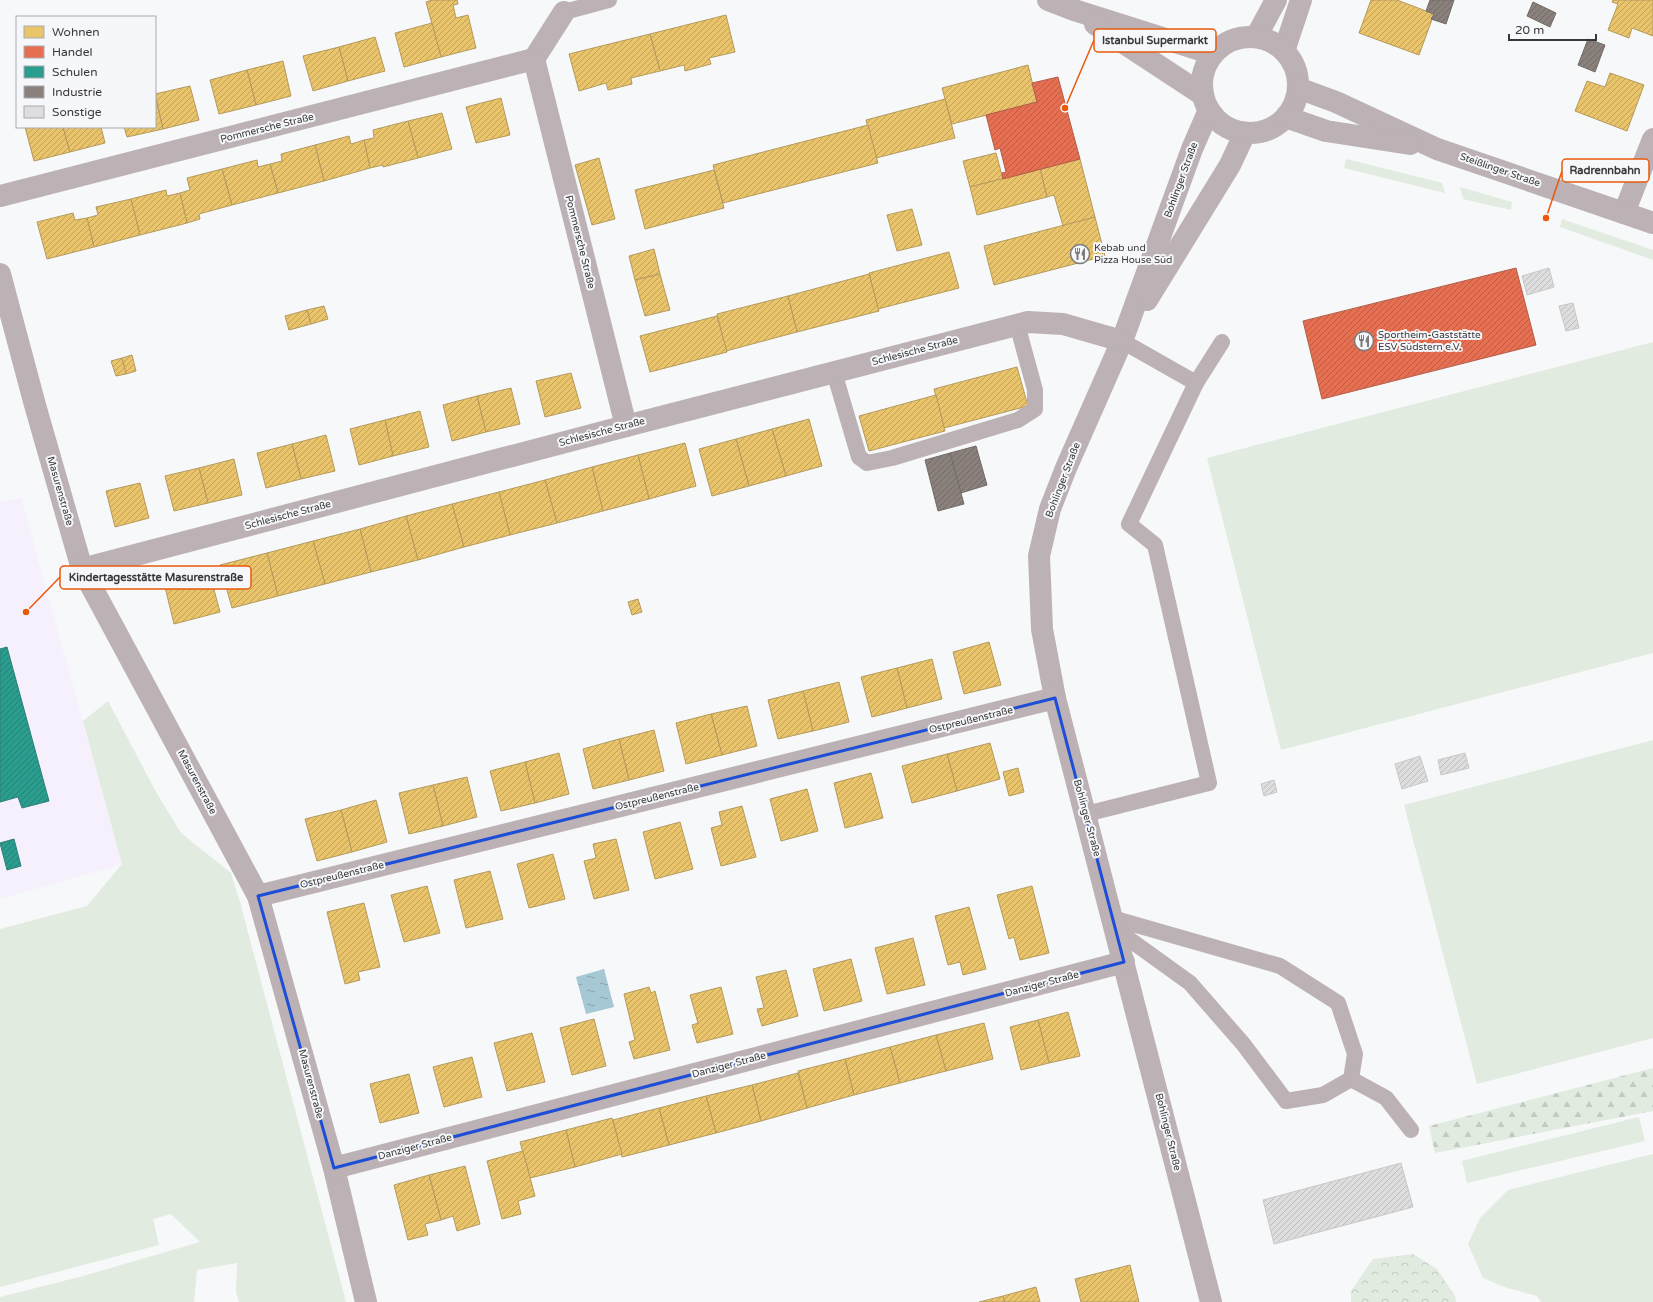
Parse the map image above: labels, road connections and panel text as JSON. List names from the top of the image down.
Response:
{
  "streets": {
    "street": [
      "Pommersche Straße",
      "Steißlinger Straße",
      "Bohlinger Straße",
      "Schlesische Straße",
      "Masurenstraße",
      "Ostpreußenstraße",
      "Danziger Straße"
    ]
  },
  "crossings": [
    ["Pommersche Straße", "Schlesische Straße"],
    ["Steißlinger Straße", "Bohlinger Straße"],
    ["Bohlinger Straße", "Schlesische Straße"],
    ["Bohlinger Straße", "Ostpreußenstraße"],
    ["Bohlinger Straße", "Danziger Straße"],
    ["Schlesische Straße", "Masurenstraße"],
    ["Masurenstraße", "Ostpreußenstraße"],
    ["Masurenstraße", "Danziger Straße"]
  ],
  "places": {
    "other": ["Istanbul Supermarkt", "Radrennbahn", "Kindertagesstätte Masurenstraße"],
    "restaurant": ["Kebab und Pizza House Süd", "Sportheim-Gaststätte ESV Südstern e.V."]
  },
  "legend": [
    "Wohnen",
    "Handel",
    "Schulen",
    "Industrie",
    "Sonstige"
  ],
  "scale_bar": "20 m"
}
